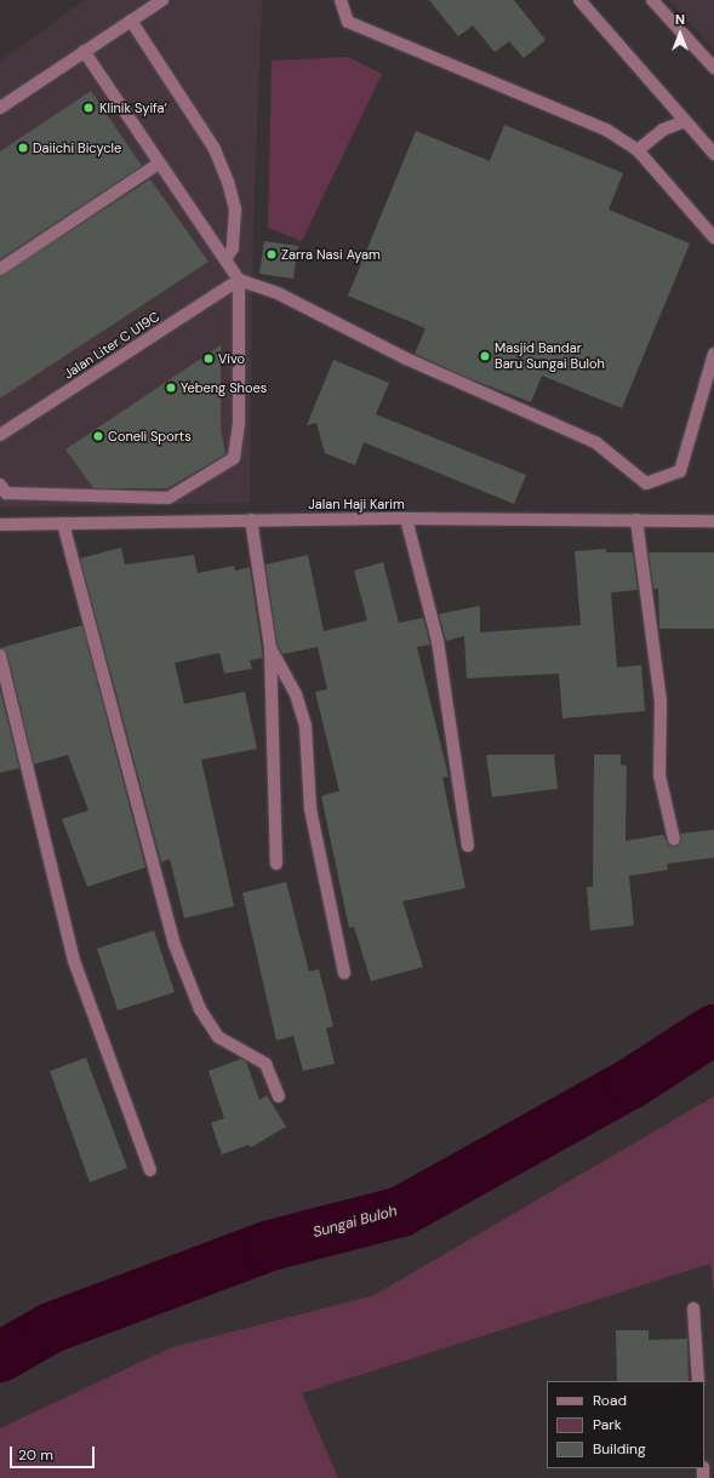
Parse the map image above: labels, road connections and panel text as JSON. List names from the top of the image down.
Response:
{
  "streets": {
    "street": ["Jalan Liter C U19C", "Jalan Haji Karim"]
  },
  "water": ["Sungai Buloh"],
  "places": [
    "Klinik Syifa’",
    "Daiichi Bicycle",
    "Zarra Nasi Ayam",
    "Masjid Bandar Baru Sungai Buloh",
    "Vivo",
    "Yebeng Shoes",
    "Coneli Sports"
  ],
  "legend": ["Road", "Park", "Building"],
  "scale_bar": "20 m",
  "north": "top"
}
